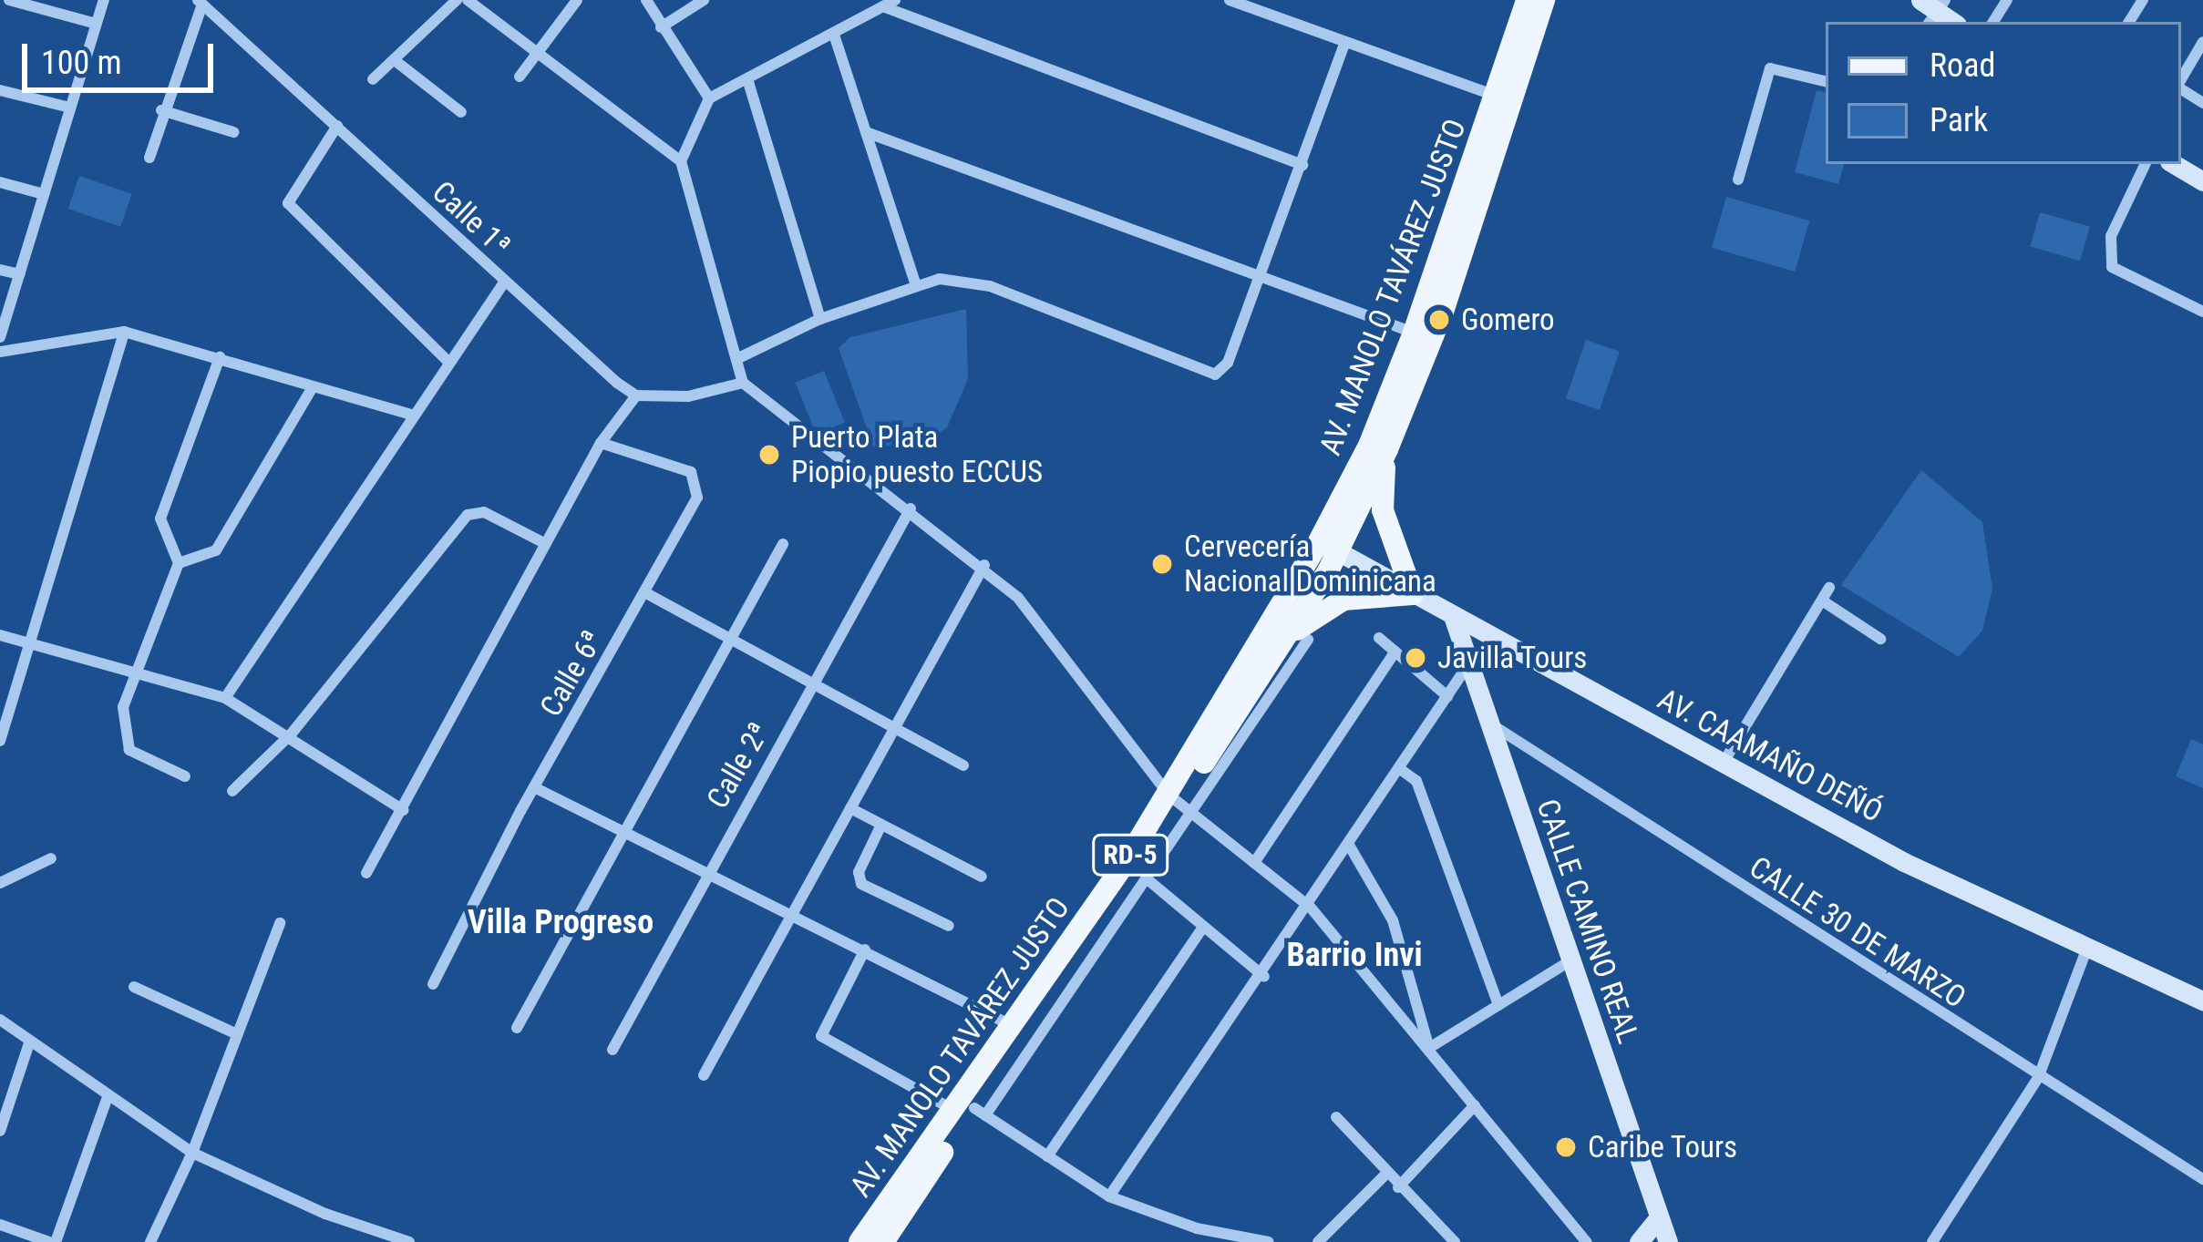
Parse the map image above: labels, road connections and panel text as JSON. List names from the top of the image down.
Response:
{
  "streets": {
    "main road": [
      "AV. MANOLO TAVÁREZ JUSTO",
      "AV. CAAMAÑO DEÑÓ",
      "RD-5",
      "CALLE CAMINO REAL"
    ],
    "street": [
      "Calle 1ª",
      "Calle 6ª",
      "Calle 2ª",
      "CALLE 30 DE MARZO"
    ]
  },
  "crossings": [
    ["AV. MANOLO TAVÁREZ JUSTO", "AV. CAAMAÑO DEÑÓ"],
    ["AV. CAAMAÑO DEÑÓ", "CALLE CAMINO REAL"],
    ["CALLE CAMINO REAL", "CALLE 30 DE MARZO"]
  ],
  "districts": ["Villa Progreso", "Barrio Invi"],
  "places": [
    "Gomero",
    "Puerto Plata Piopio puesto ECCUS",
    "Cervecería Nacional Dominicana",
    "Javilla Tours",
    "Caribe Tours"
  ],
  "legend": ["Road", "Park"],
  "scale_bar": "100 m"
}
